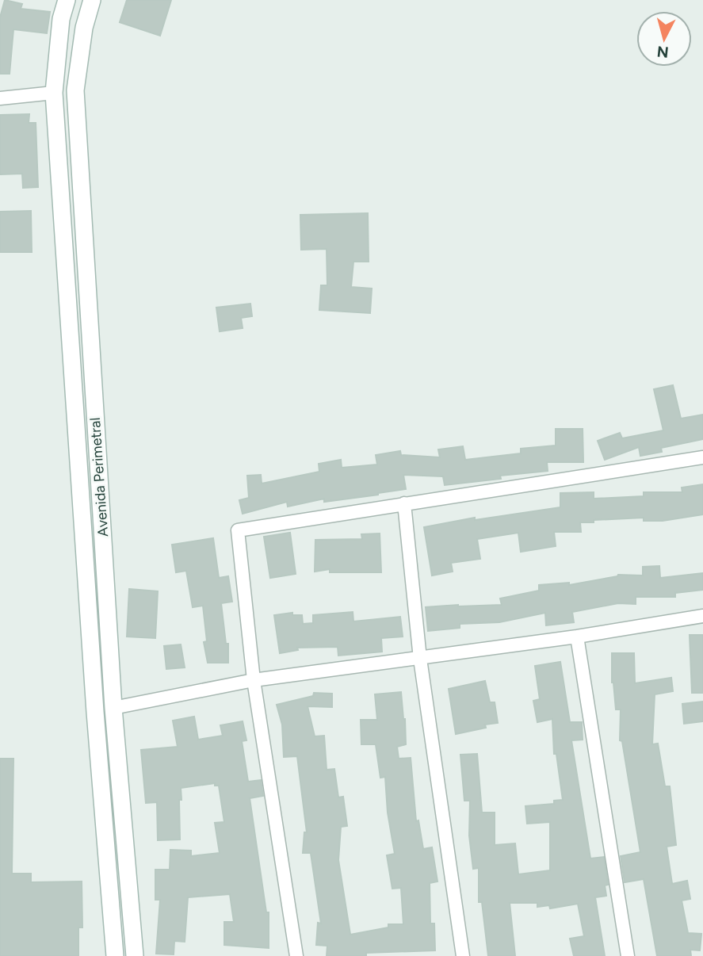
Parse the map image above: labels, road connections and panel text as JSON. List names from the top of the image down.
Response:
{
  "streets": {
    "main road": ["Avenida Perimetral"]
  },
  "north": "bottom"
}
